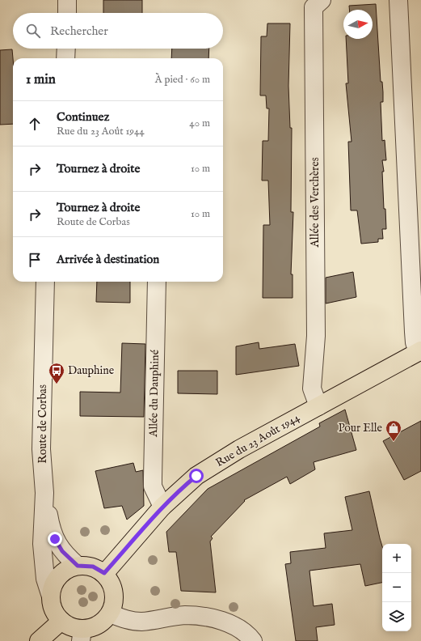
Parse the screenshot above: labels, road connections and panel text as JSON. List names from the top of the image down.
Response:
{
  "streets": {
    "main road": ["Rue du 23 Août 1944"],
    "street": ["Allée des Verchères", "Allée du Dauphiné", "Route de Corbas"]
  },
  "crossings": [
    ["Allée des Verchères", "Rue du 23 Août 1944"],
    ["Allée du Dauphiné", "Rue du 23 Août 1944"],
    ["Route de Corbas", "Rue du 23 Août 1944"]
  ],
  "places": {
    "bus stop": ["Dauphine"],
    "shop": ["Pour Elle"]
  },
  "north": "right",
  "page": {
    "search": "Rechercher",
    "heading": ["1 min", "À pied · 60 m"],
    "list": [
      ["Continuez", "Rue du 23 Août 1944", "40 m"],
      ["Tournez à droite", "10 m"],
      ["Tournez à droite", "Route de Corbas", "10 m"],
      "Arrivée à destination"
    ],
    "map_buttons": ["+", "−"]
  }
}
